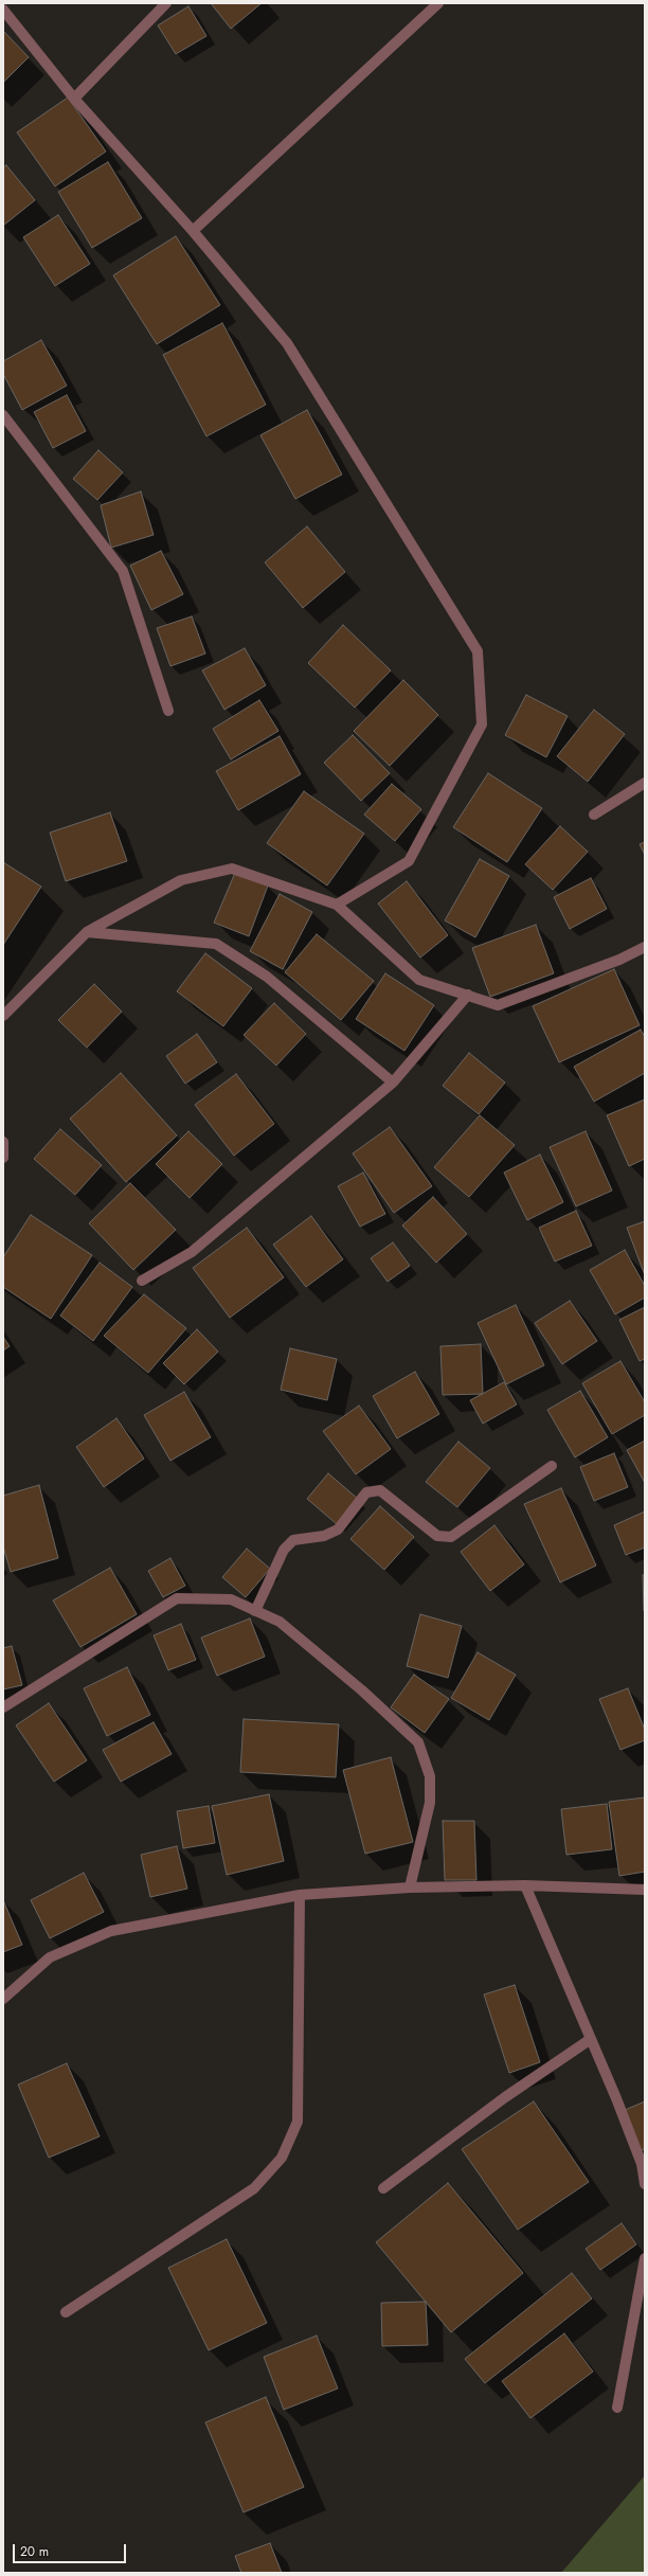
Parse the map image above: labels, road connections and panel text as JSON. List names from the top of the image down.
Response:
{
  "scale_bar": "20 m"
}
